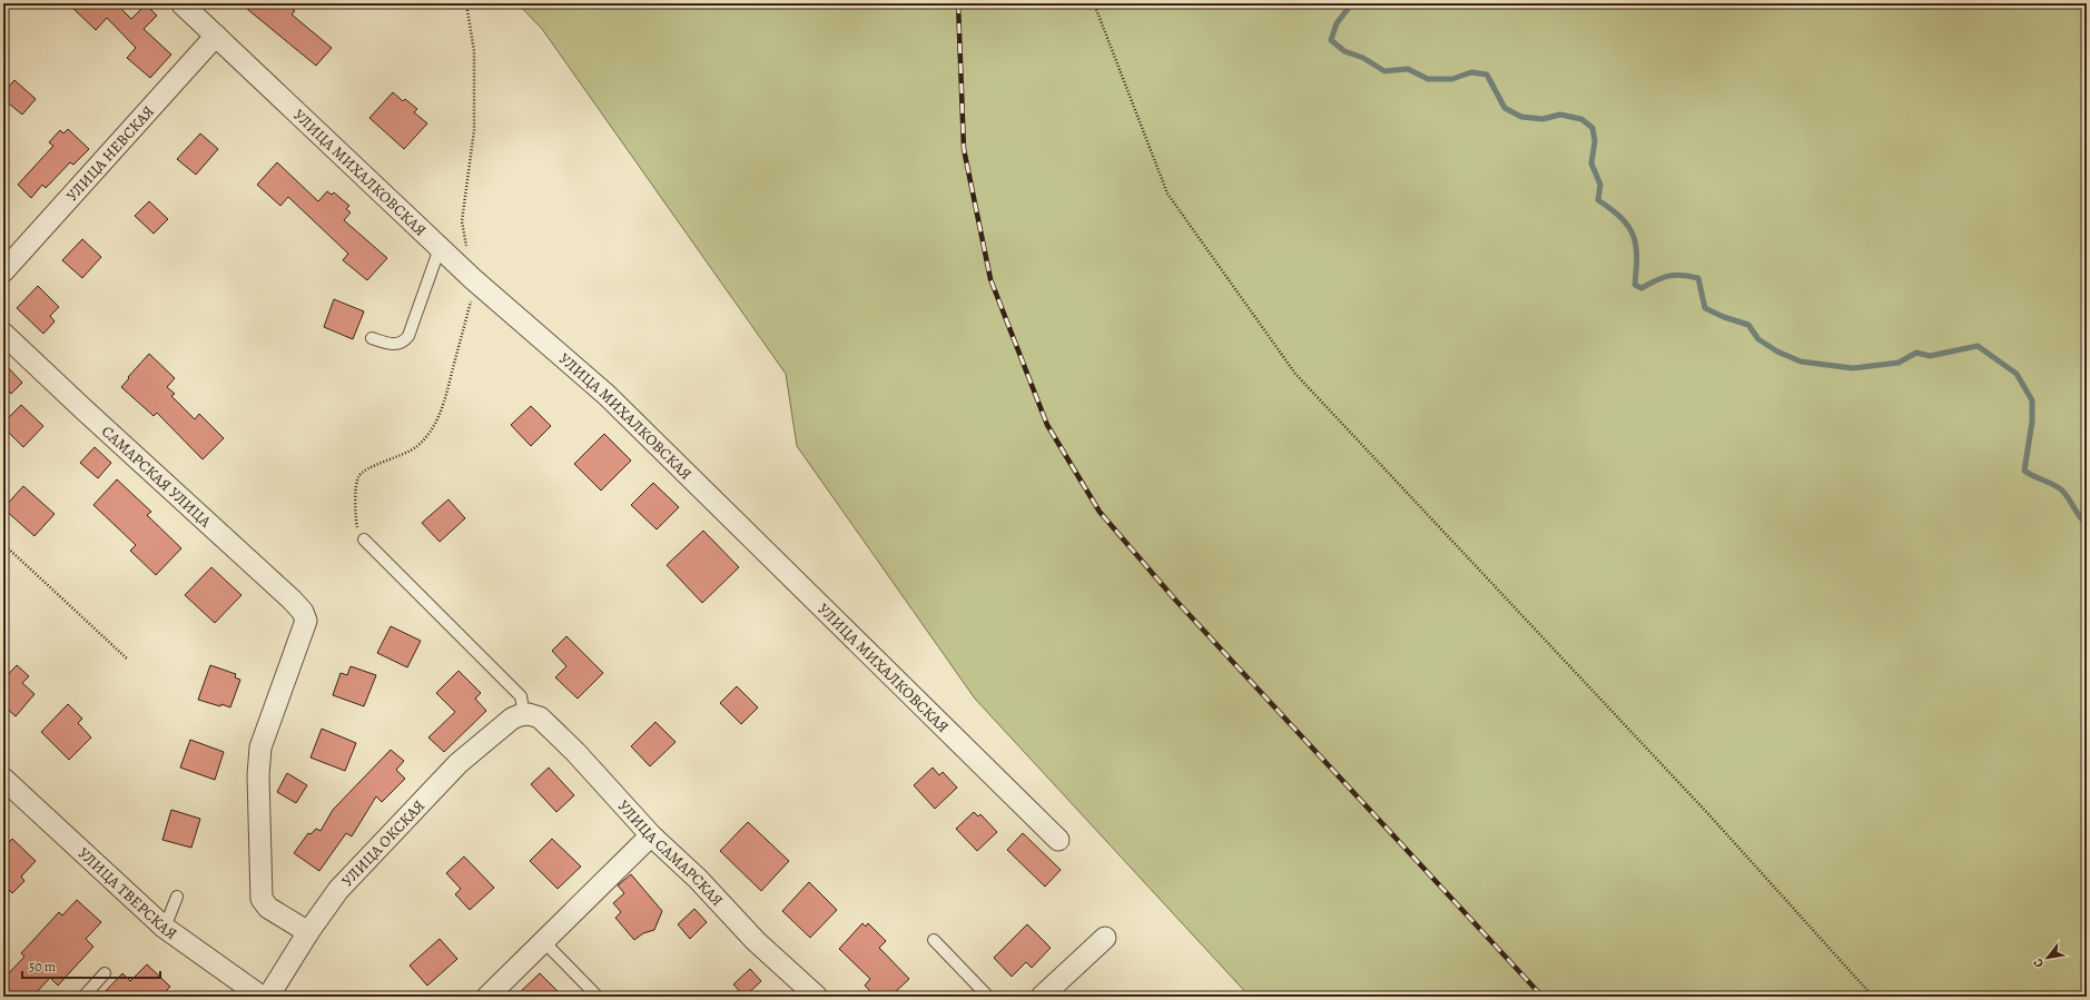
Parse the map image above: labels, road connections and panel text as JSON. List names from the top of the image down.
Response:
{
  "streets": {
    "street": [
      "УЛИЦА НЕВСКАЯ",
      "УЛИЦА МИХАЛКОВСКАЯ",
      "САМАРСКАЯ УЛИЦА",
      "УЛИЦА ОКСКАЯ",
      "УЛИЦА САМАРСКАЯ",
      "УЛИЦА ТВЕРСКАЯ"
    ]
  },
  "crossings": [
    ["УЛИЦА НЕВСКАЯ", "УЛИЦА МИХАЛКОВСКАЯ"],
    ["САМАРСКАЯ УЛИЦА", "УЛИЦА ОКСКАЯ"],
    ["УЛИЦА ОКСКАЯ", "УЛИЦА САМАРСКАЯ"]
  ],
  "scale_bar": "50 m",
  "north": "bottom left"
}
